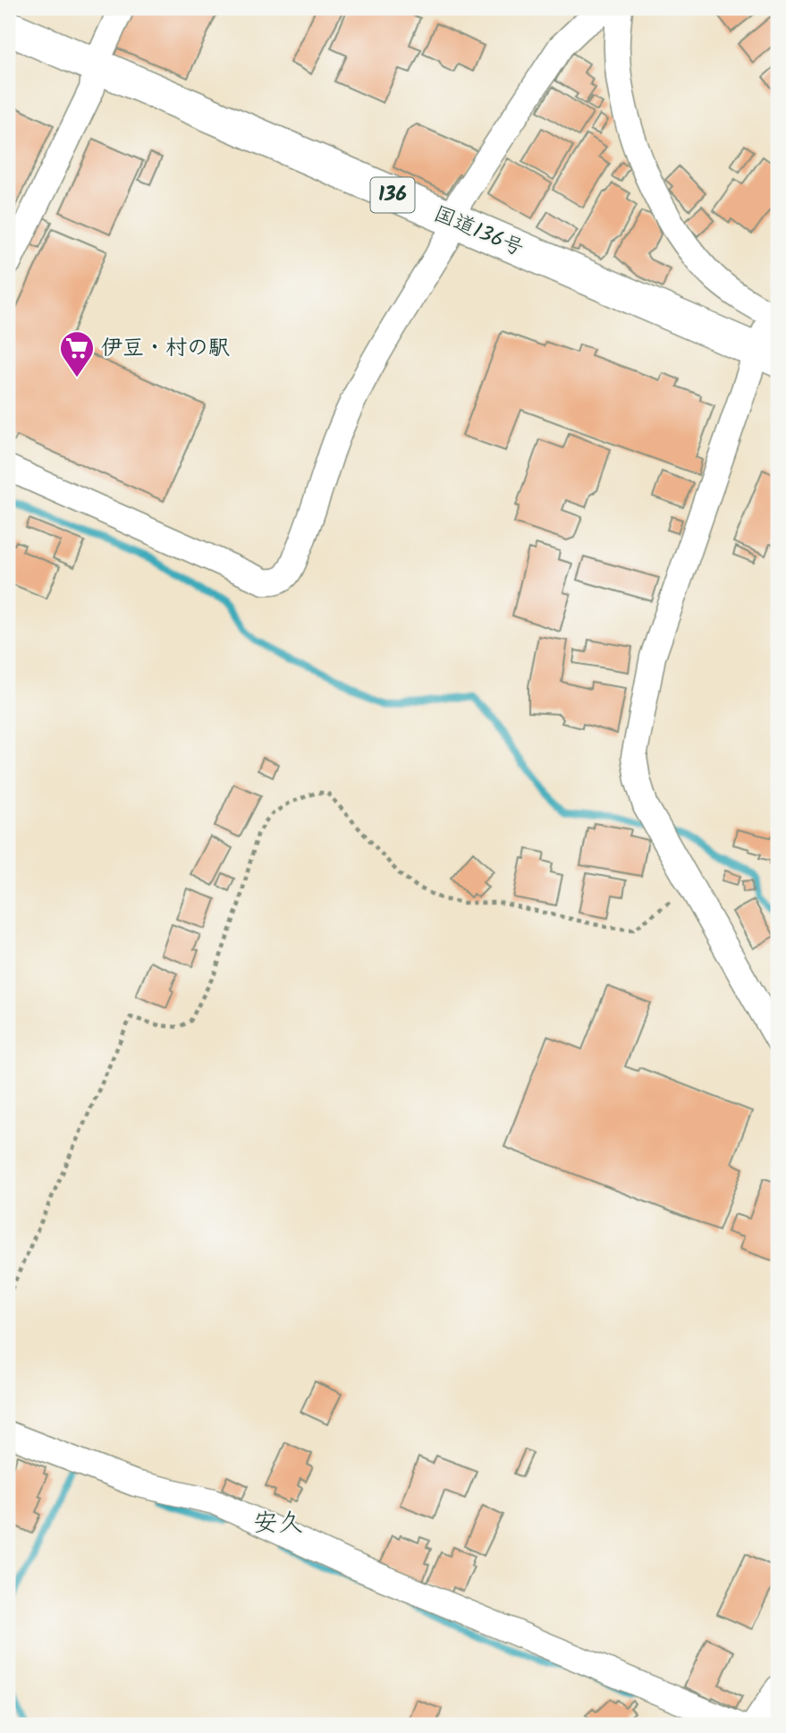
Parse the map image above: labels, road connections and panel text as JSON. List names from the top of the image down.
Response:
{
  "streets": {
    "highway": ["136", "国道136号"]
  },
  "districts": ["安久"],
  "places": {
    "supermarket": ["伊豆・村の駅"]
  }
}
